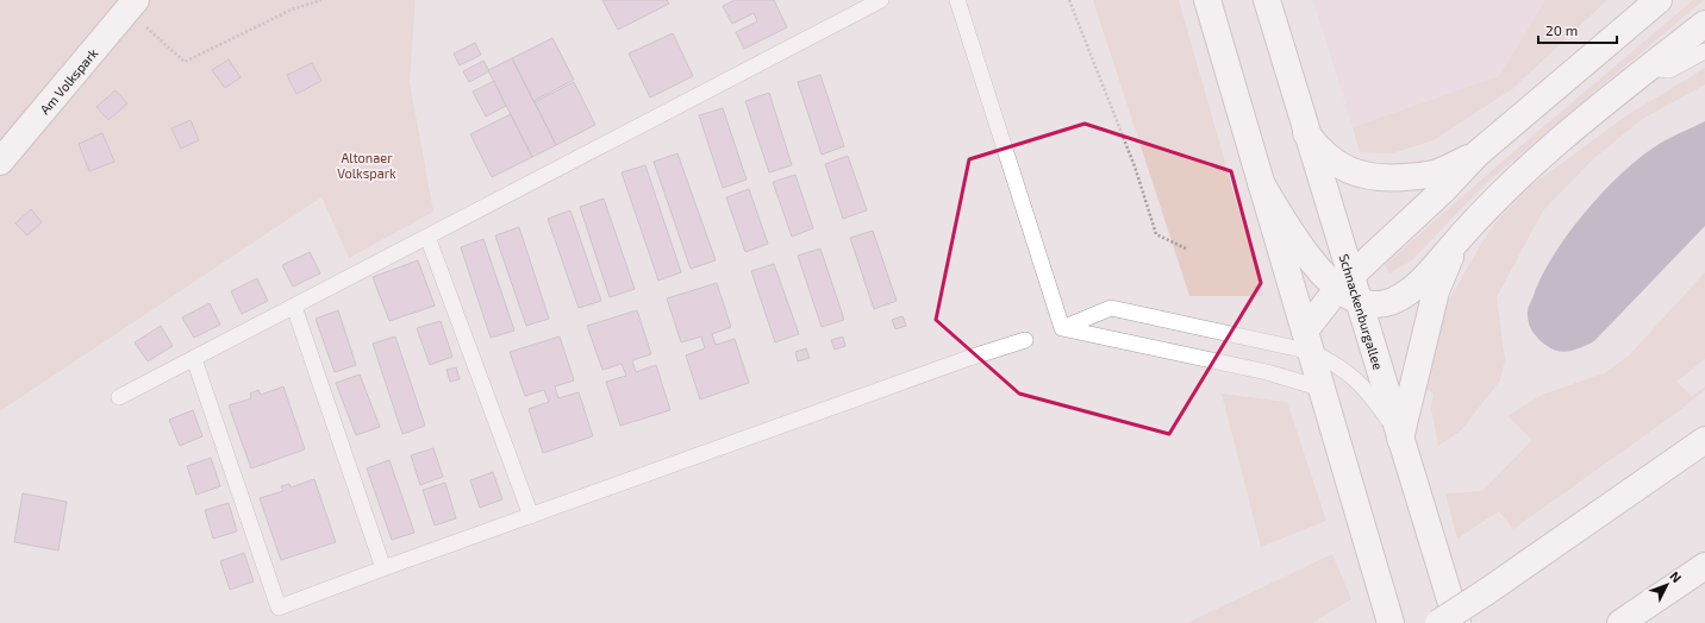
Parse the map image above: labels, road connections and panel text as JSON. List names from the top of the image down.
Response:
{
  "streets": {
    "main road": ["Am Volkspark", "Schnackenburgallee"]
  },
  "parks": ["Altonaer Volkspark"],
  "scale_bar": "20 m",
  "north": "top right"
}
